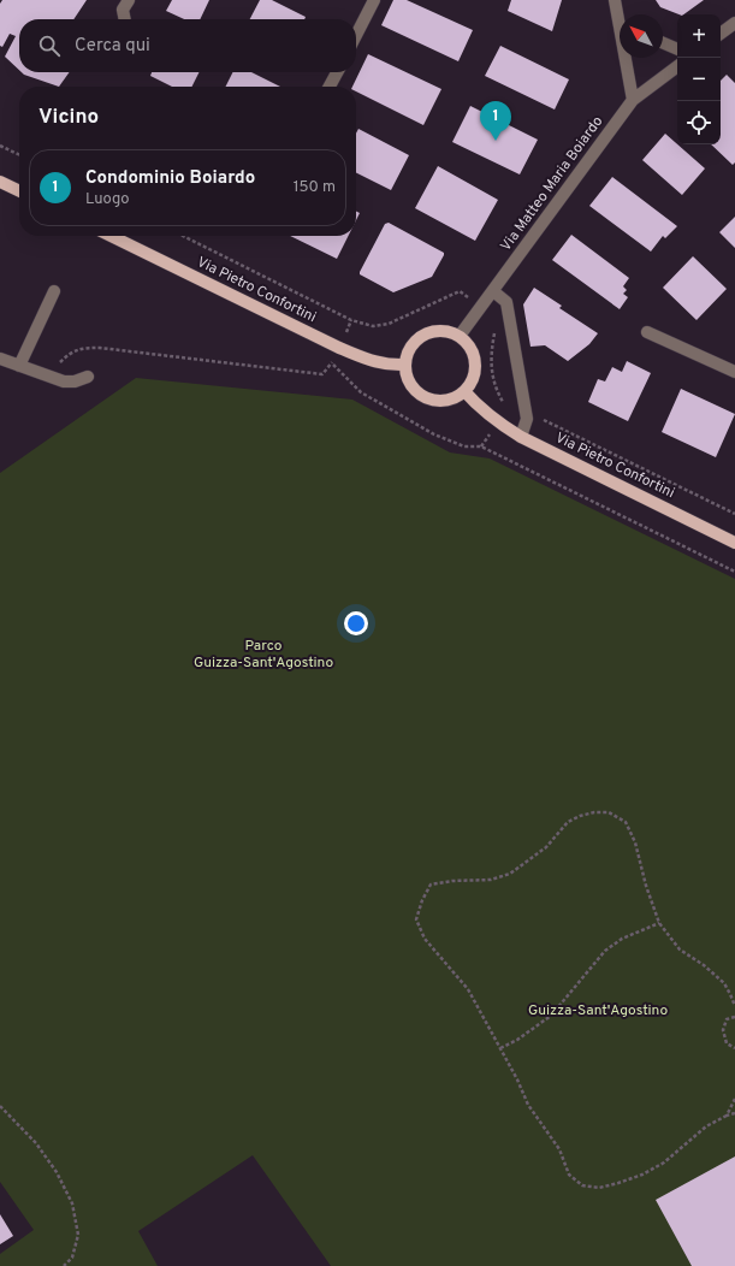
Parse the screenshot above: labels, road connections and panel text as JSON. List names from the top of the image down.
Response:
{
  "streets": {
    "main road": ["Via Pietro Confortini"],
    "street": ["Via Matteo Maria Boiardo"]
  },
  "crossings": [
    ["Via Matteo Maria Boiardo", "Via Pietro Confortini"]
  ],
  "parks": ["Parco Guizza-Sant'Agostino", "Guizza-Sant'Agostino"],
  "north": "top left",
  "page": {
    "map_buttons": ["+", "−"],
    "search": "Cerca qui",
    "heading": "Vicino",
    "pins": "1",
    "list": [
      {
        "mark": "1",
        "name": "Condominio Boiardo",
        "note": "Luogo",
        "value": "150 m"
      }
    ]
  }
}
